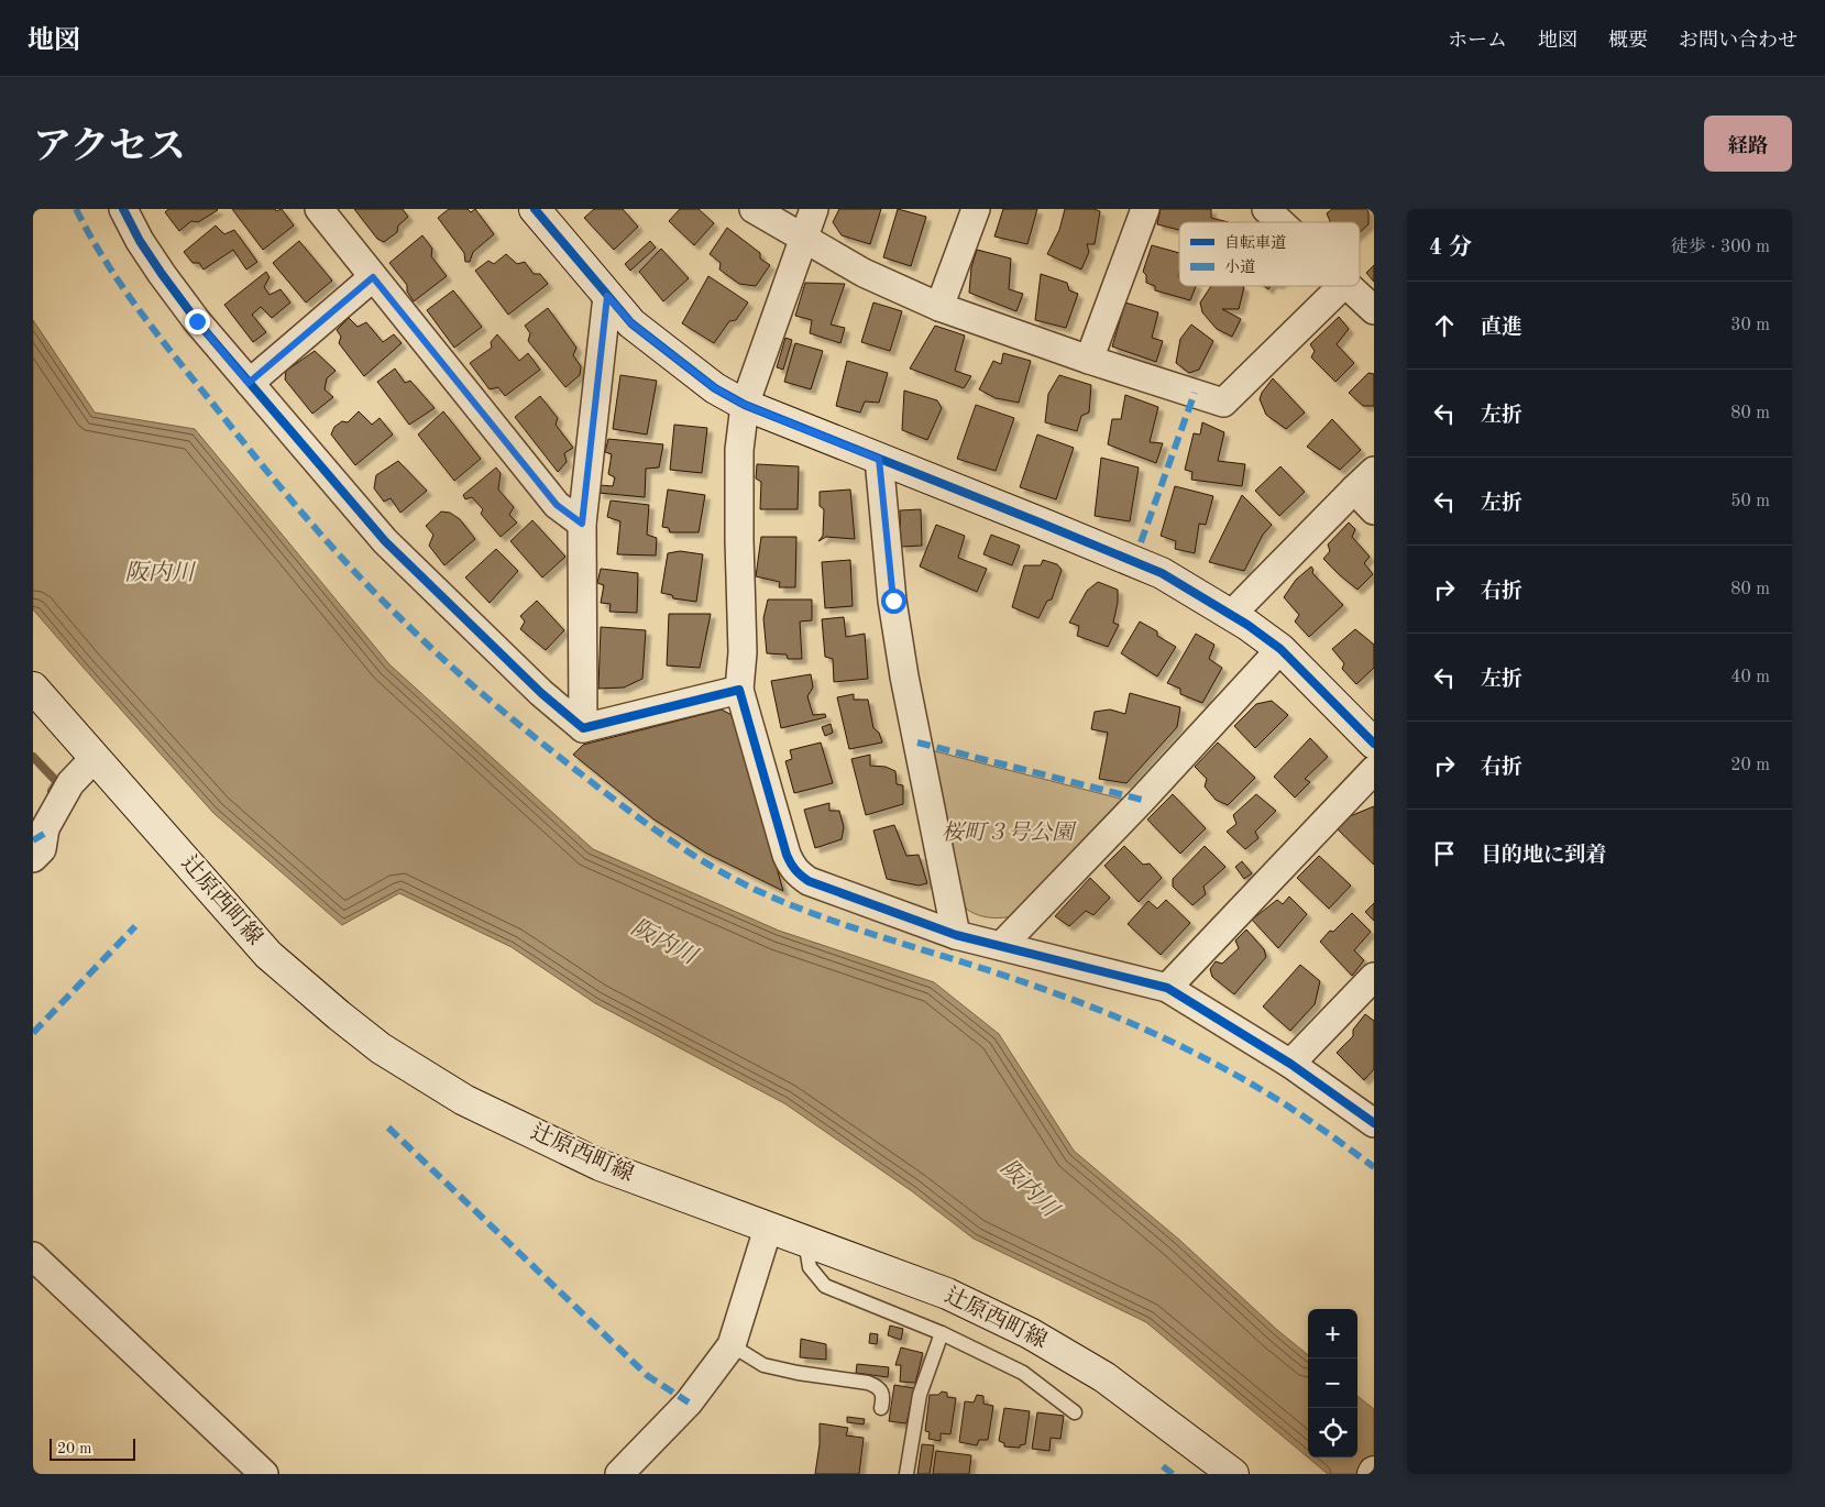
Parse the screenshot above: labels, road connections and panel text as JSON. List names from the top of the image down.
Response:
{
  "streets": {
    "main road": ["辻原西町線"]
  },
  "water": ["阪内川"],
  "parks": ["桜町３号公園"],
  "legend": ["自転車道", "小道"],
  "scale_bar": "20 m",
  "page": {
    "header": "地図",
    "nav": [
      "ホーム",
      "地図",
      "概要",
      "お問い合わせ"
    ],
    "title": "アクセス",
    "buttons": "経路",
    "heading": ["4 分", "徒歩 · 300 m"],
    "list": [
      ["直進", "30 m"],
      ["左折", "80 m"],
      ["左折", "50 m"],
      ["右折", "80 m"],
      ["左折", "40 m"],
      ["右折", "20 m"],
      "目的地に到着"
    ],
    "map_buttons": ["+", "−"],
    "scale": "20 m"
  }
}
